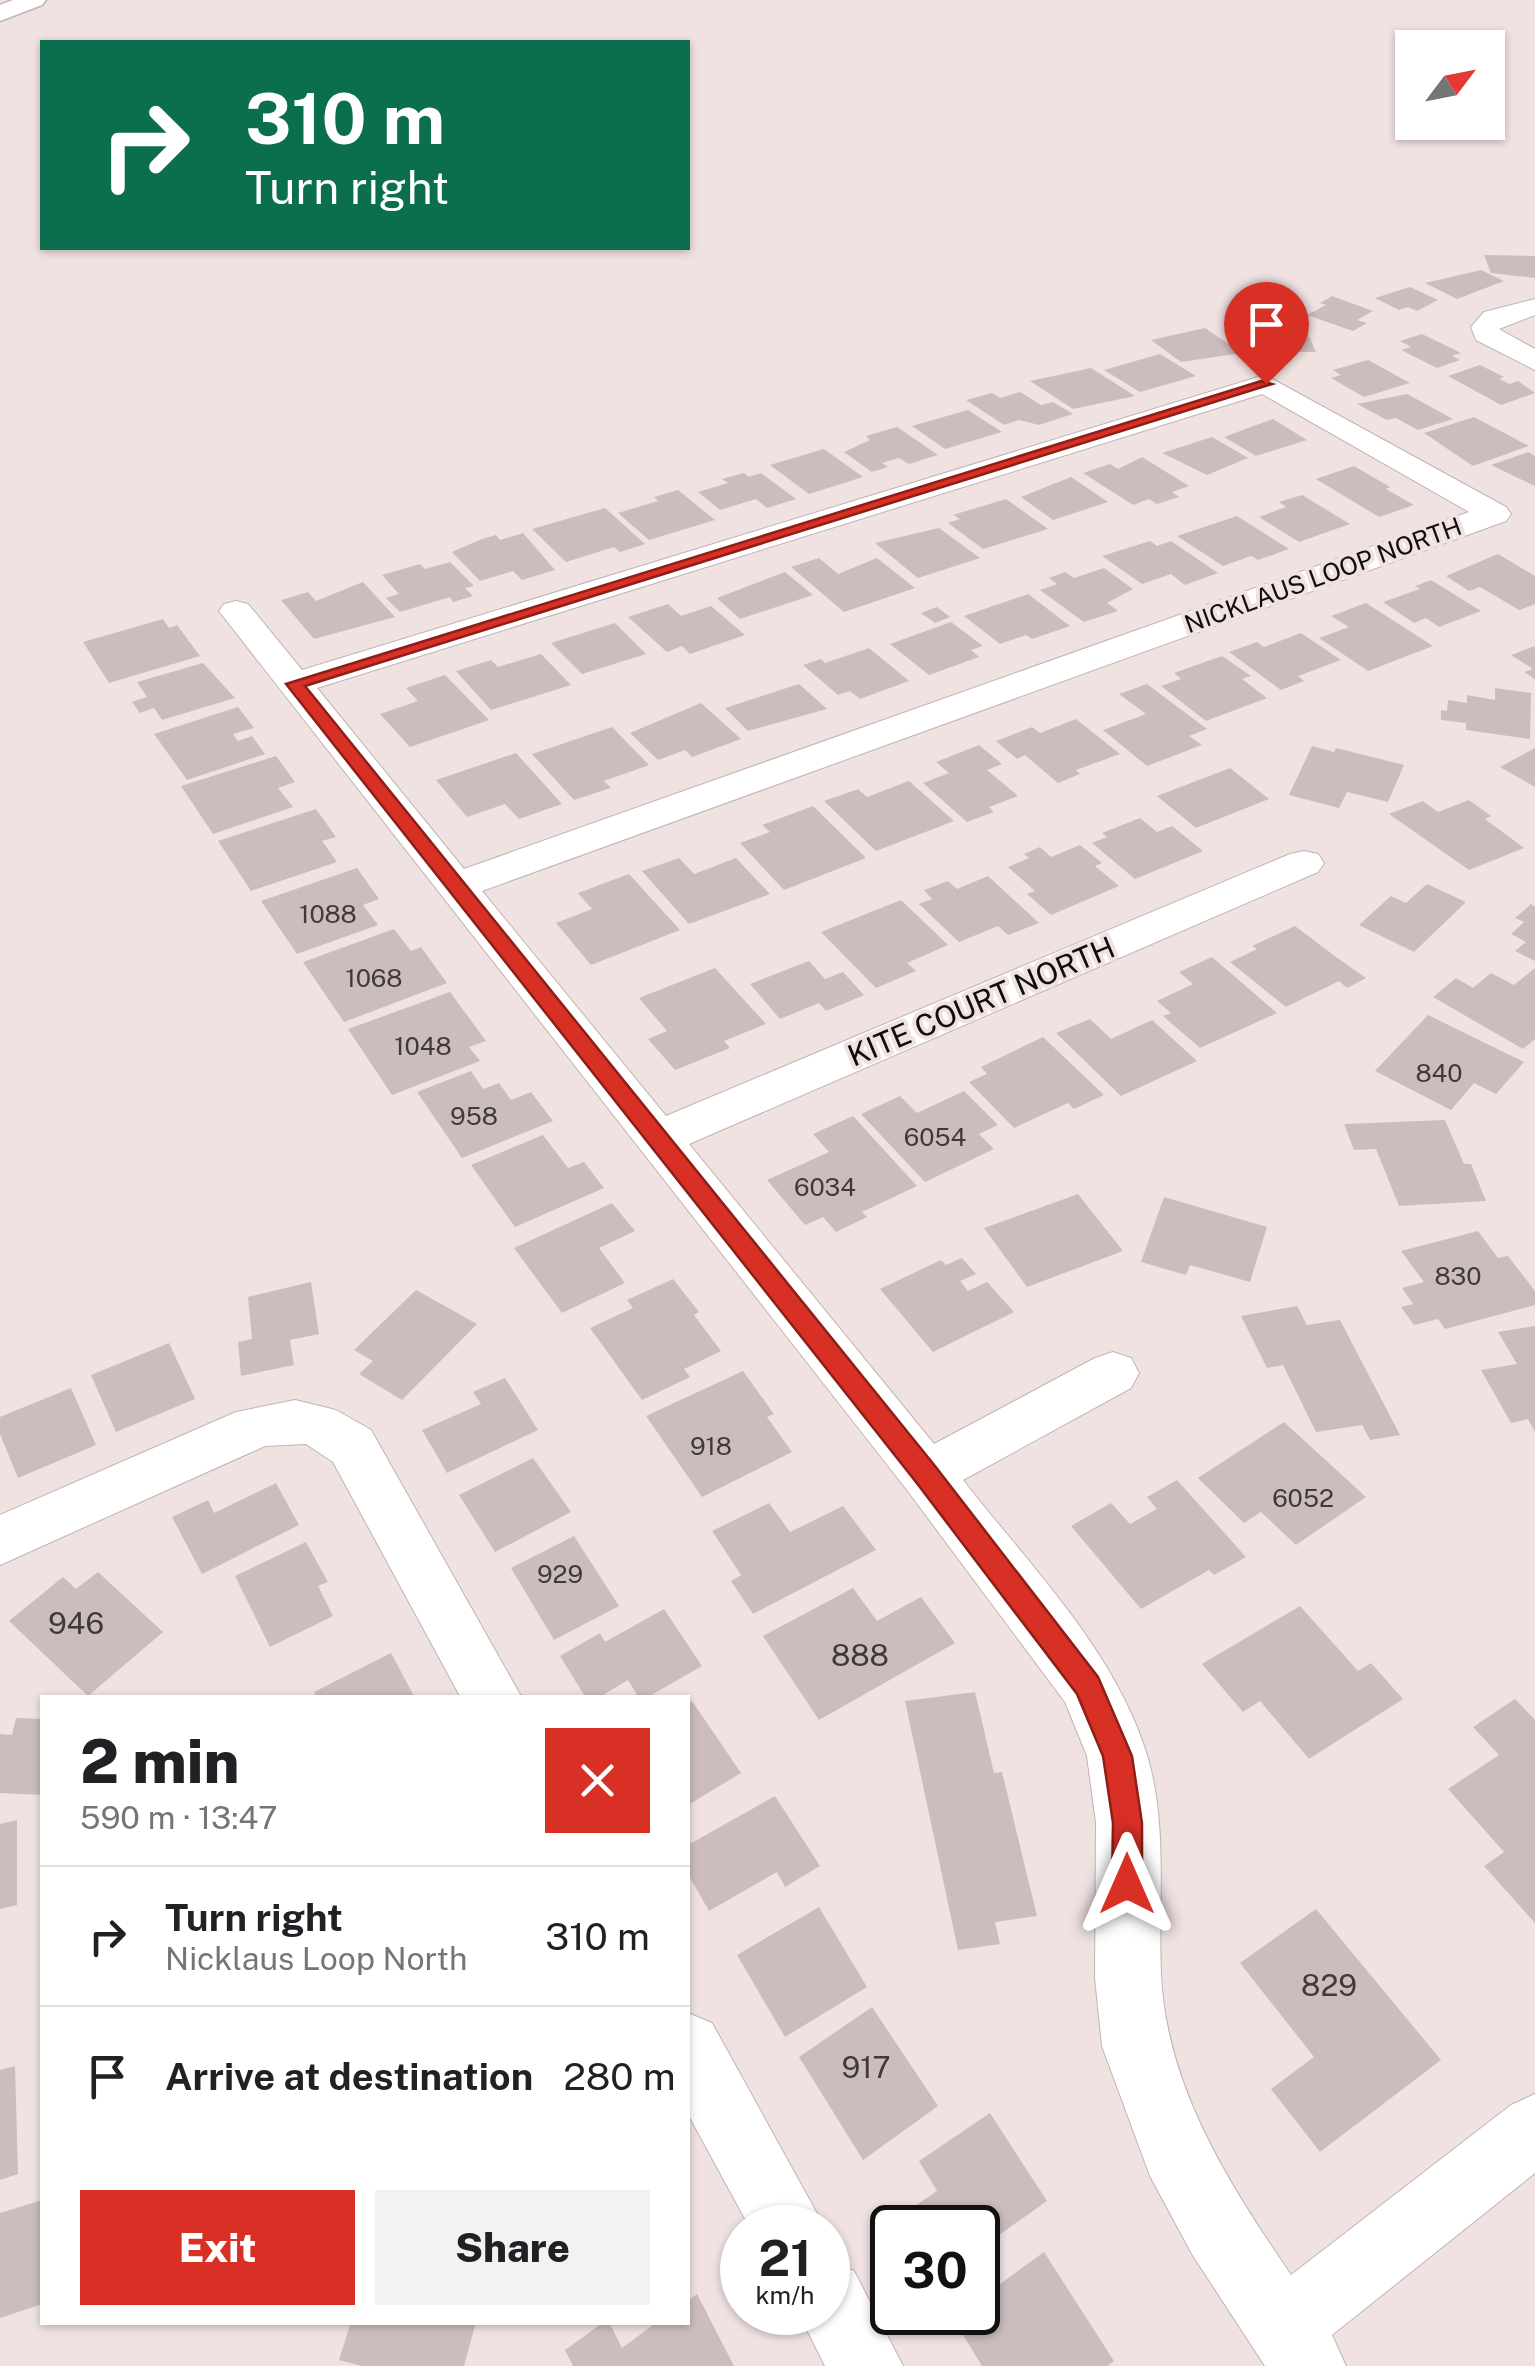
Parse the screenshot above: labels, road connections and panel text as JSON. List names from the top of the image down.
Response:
{
  "streets": {
    "street": ["NICKLAUS LOOP NORTH", "KITE COURT NORTH"]
  },
  "house_numbers": [
    "1088",
    "1068",
    "1048",
    "840",
    "958",
    "6054",
    "6034",
    "830",
    "918",
    "6052",
    "929",
    "946",
    "888",
    "829",
    "917"
  ],
  "north": "top right",
  "page": {
    "turn": ["310 m", "Turn right"],
    "heading": ["2 min", "590 m · 13:47"],
    "list": [
      {
        "name": "Turn right",
        "note": "Nicklaus Loop North",
        "value": "310 m"
      },
      {
        "name": "Arrive at destination",
        "value": "280 m"
      }
    ],
    "buttons": ["Exit", "Share"],
    "speed": "21 km/h",
    "limit": "30"
  }
}
